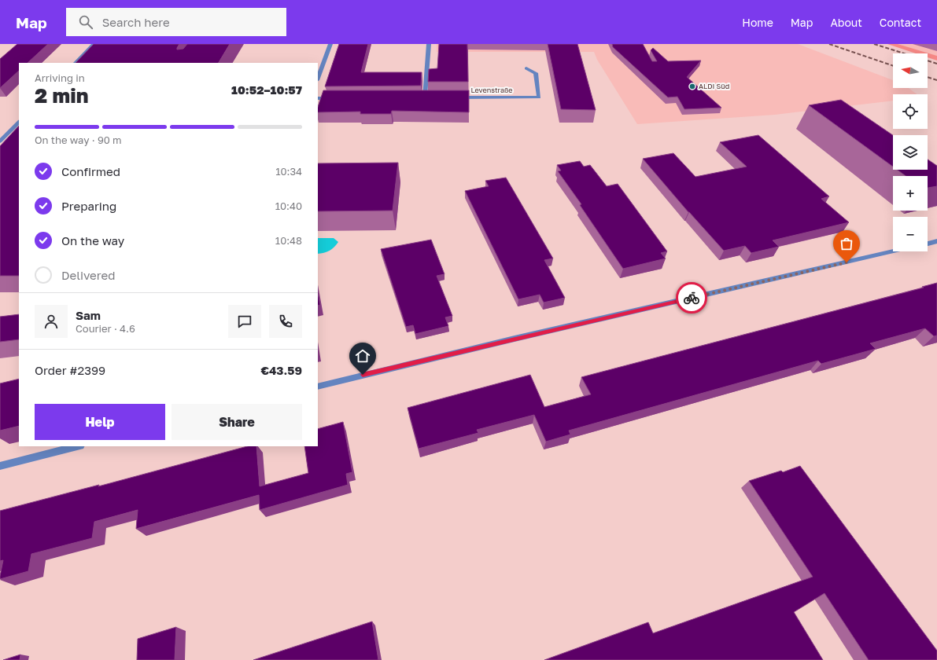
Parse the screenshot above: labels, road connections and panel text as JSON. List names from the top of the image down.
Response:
{
  "streets": {
    "street": ["Levenstraße"]
  },
  "places": ["ALDI Süd"],
  "north": "left",
  "page": {
    "header": "Map",
    "search": "Search here",
    "nav": [
      "Home",
      "Map",
      "About",
      "Contact"
    ],
    "map_buttons": ["+", "−"],
    "heading": ["2 min", "Arriving in", "10:52–10:57"],
    "panel": [
      "Sam",
      "Courier · 4.6",
      "Order #2399",
      "€43.59"
    ],
    "bar": "On the way · 90 m",
    "list": [
      ["Confirmed", "10:34"],
      ["Preparing", "10:40"],
      ["On the way", "10:48"],
      "Delivered"
    ],
    "buttons": ["Help", "Share"]
  }
}
